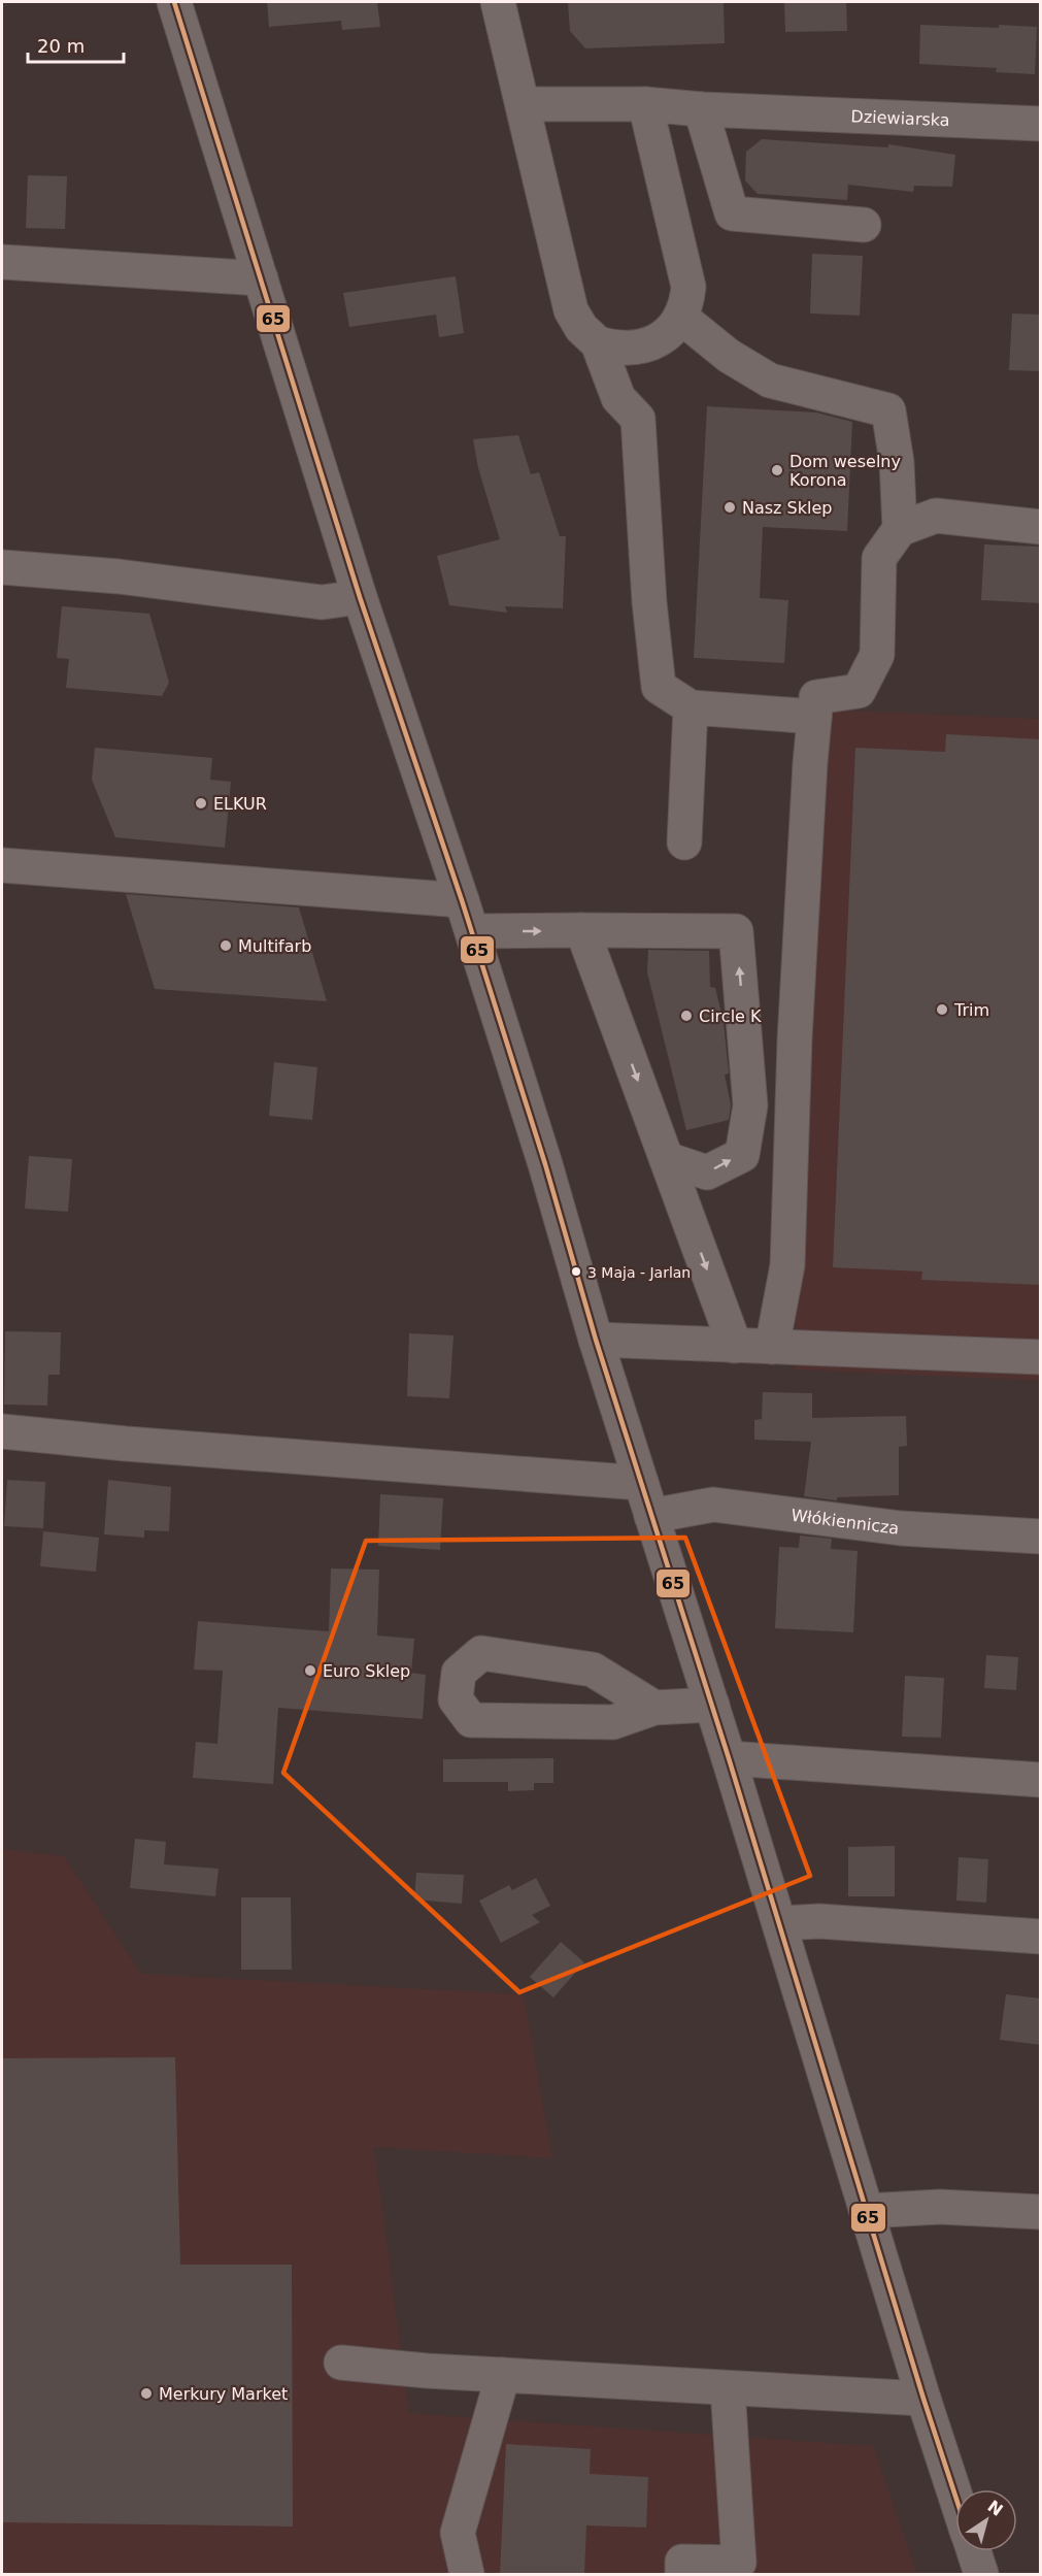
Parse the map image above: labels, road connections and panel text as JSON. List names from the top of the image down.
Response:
{
  "streets": {
    "street": ["Dziewiarska", "Włókiennicza"]
  },
  "places": [
    "Dom weselny Korona",
    "Nasz Sklep",
    "ELKUR",
    "Multifarb",
    "Trim",
    "Circle K",
    "3 Maja - Jarlan",
    "Euro Sklep",
    "Merkury Market"
  ],
  "lines": ["transit line 65"],
  "scale_bar": "20 m",
  "north": "top right"
}
